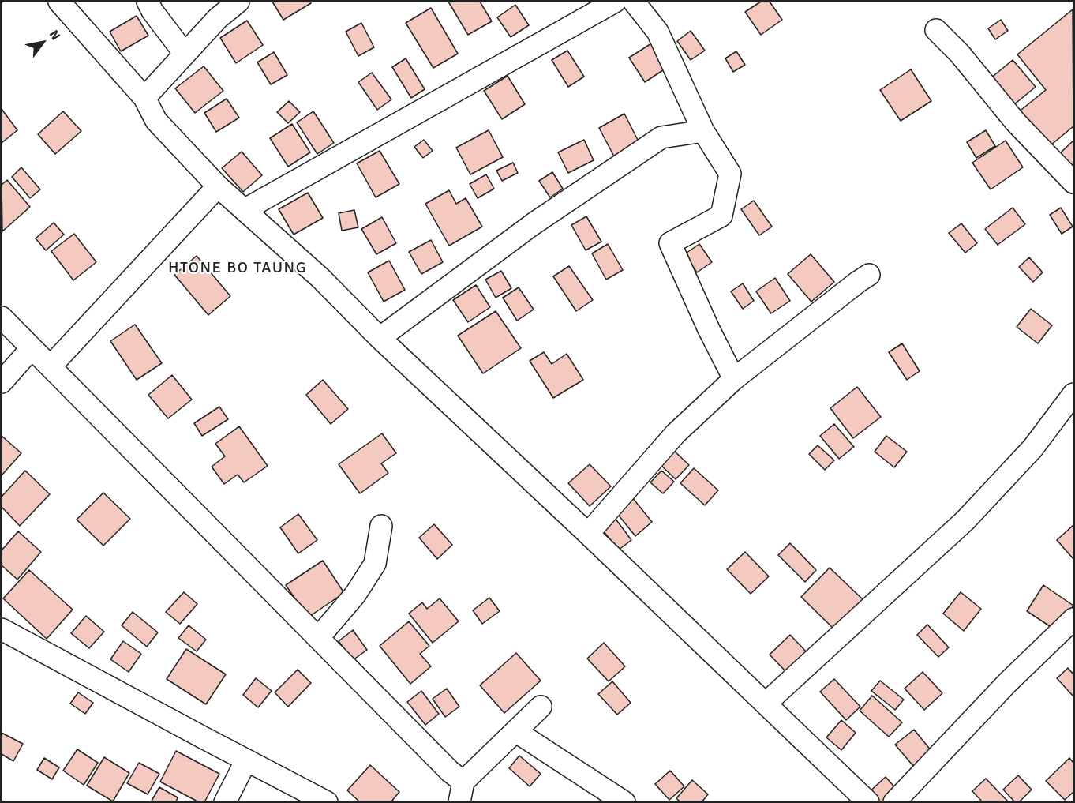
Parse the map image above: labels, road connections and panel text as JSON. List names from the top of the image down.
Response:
{
  "districts": ["HTONE BO TAUNG"],
  "north": "top right"
}
